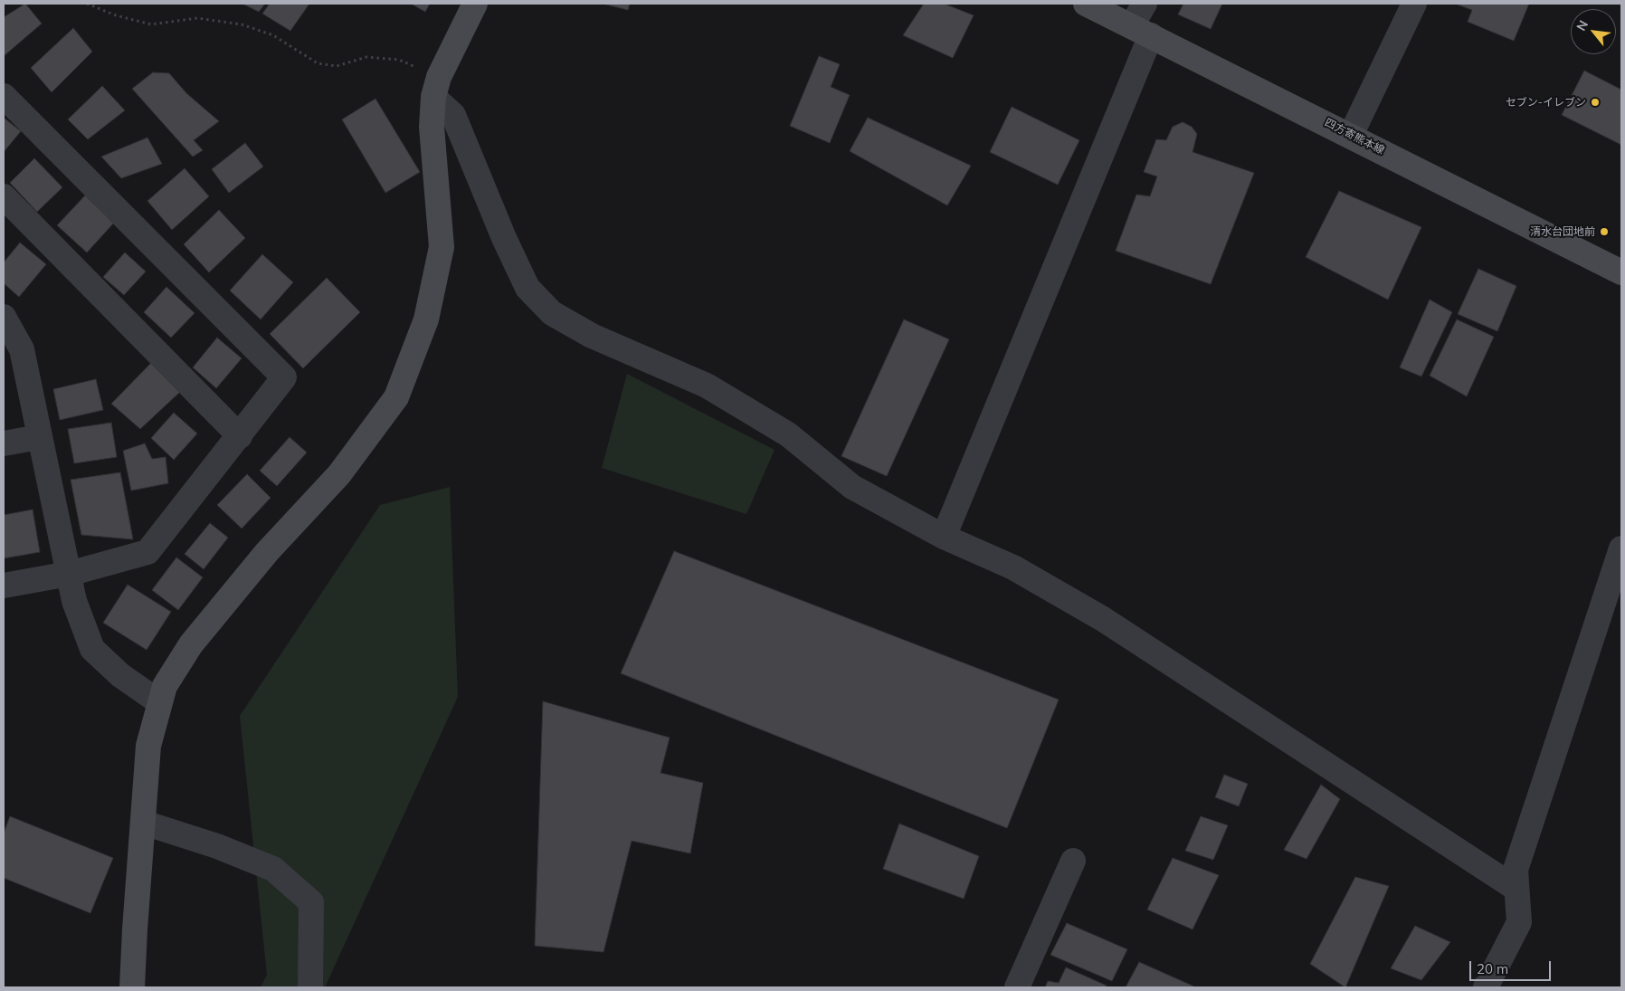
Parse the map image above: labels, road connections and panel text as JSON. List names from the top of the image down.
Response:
{
  "streets": {
    "street": ["四方寄熊本線"]
  },
  "places": ["セブン-イレブン", "清水台団地前"],
  "scale_bar": "20 m",
  "north": "top left"
}
